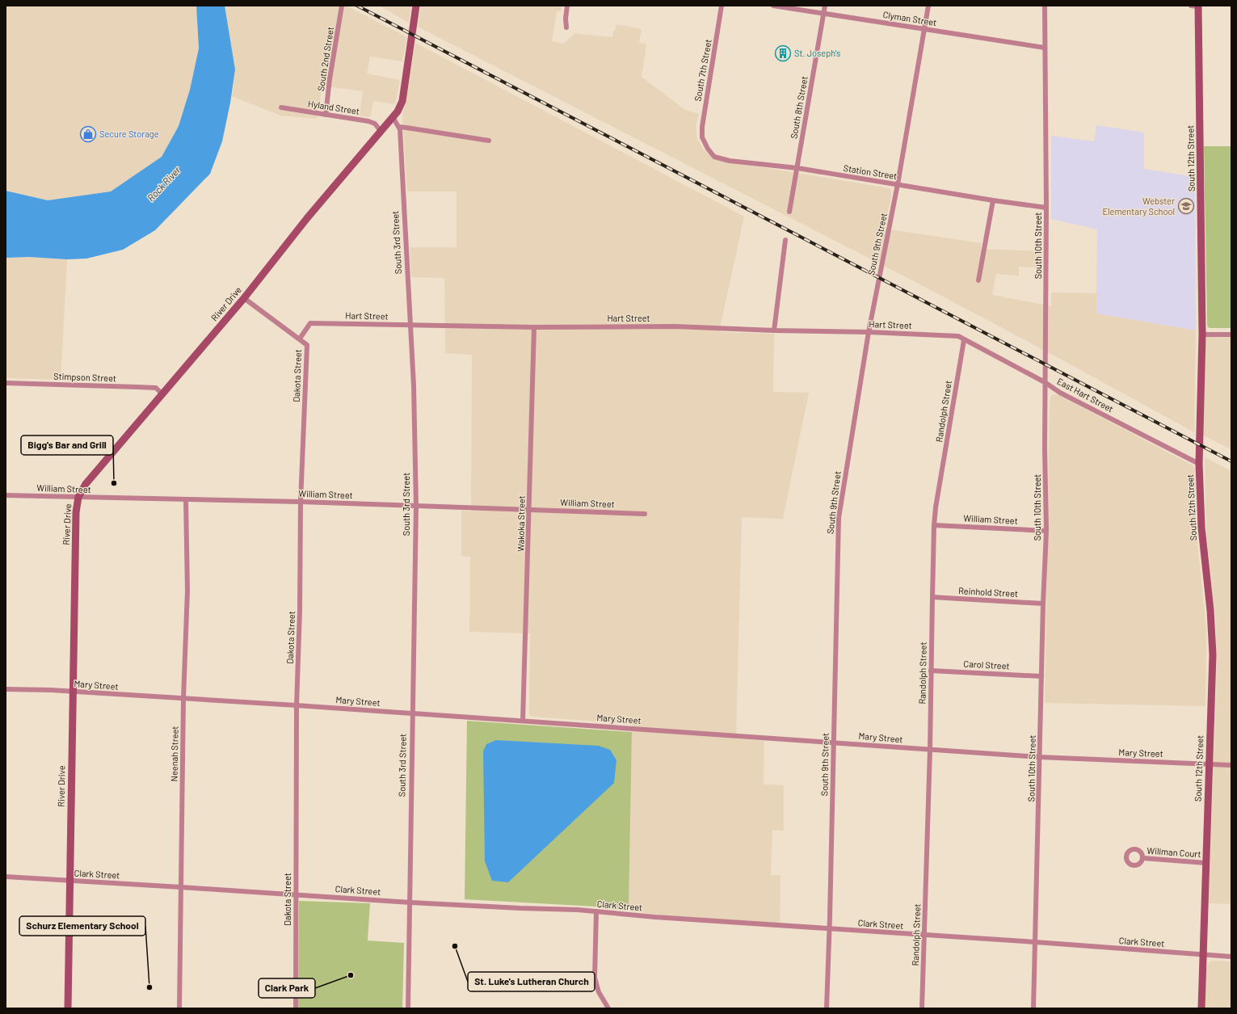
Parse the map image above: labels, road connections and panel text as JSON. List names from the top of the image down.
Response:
{
  "streets": {
    "street": [
      "Clyman Street",
      "South 2nd Street",
      "South 7th Street",
      "Hyland Street",
      "South 8th Street",
      "South 12th Street",
      "Station Street",
      "South 3rd Street",
      "South 9th Street",
      "South 10th Street",
      "River Drive",
      "Hart Street",
      "Dakota Street",
      "Stimpson Street",
      "East Hart Street",
      "Randolph Street",
      "William Street",
      "Wakoka Street",
      "Reinhold Street",
      "Carol Street",
      "Mary Street",
      "Neenah Street",
      "Willman Court",
      "Clark Street"
    ]
  },
  "crossings": [
    ["Clyman Street", "South 8th Street"],
    ["Clyman Street", "South 9th Street"],
    ["Clyman Street", "South 10th Street"],
    ["South 2nd Street", "Hyland Street"],
    ["South 7th Street", "Station Street"],
    ["Hyland Street", "River Drive"],
    ["South 8th Street", "Station Street"],
    ["South 12th Street", "East Hart Street"],
    ["South 12th Street", "Mary Street"],
    ["South 12th Street", "Willman Court"],
    ["South 12th Street", "Clark Street"],
    ["Station Street", "South 9th Street"],
    ["Station Street", "South 10th Street"],
    ["South 3rd Street", "Hart Street"],
    ["South 3rd Street", "William Street"],
    ["South 3rd Street", "Mary Street"],
    ["South 3rd Street", "Clark Street"],
    ["South 9th Street", "Hart Street"],
    ["South 9th Street", "Mary Street"],
    ["South 9th Street", "Clark Street"],
    ["South 10th Street", "East Hart Street"],
    ["South 10th Street", "William Street"],
    ["South 10th Street", "Reinhold Street"],
    ["South 10th Street", "Carol Street"],
    ["South 10th Street", "Mary Street"],
    ["South 10th Street", "Clark Street"],
    ["River Drive", "Dakota Street"],
    ["River Drive", "Stimpson Street"],
    ["River Drive", "William Street"],
    ["River Drive", "Mary Street"],
    ["River Drive", "Clark Street"],
    ["Hart Street", "Dakota Street"],
    ["Hart Street", "East Hart Street"],
    ["Hart Street", "Randolph Street"],
    ["Hart Street", "Wakoka Street"],
    ["Dakota Street", "William Street"],
    ["Dakota Street", "Mary Street"],
    ["Dakota Street", "Clark Street"],
    ["East Hart Street", "Randolph Street"],
    ["Randolph Street", "William Street"],
    ["Randolph Street", "Reinhold Street"],
    ["Randolph Street", "Carol Street"],
    ["Randolph Street", "Mary Street"],
    ["Randolph Street", "Clark Street"],
    ["William Street", "Wakoka Street"],
    ["William Street", "Neenah Street"],
    ["Wakoka Street", "Mary Street"],
    ["Mary Street", "Neenah Street"],
    ["Neenah Street", "Clark Street"]
  ],
  "water": ["Rock River"],
  "places": {
    "building": ["St. Joseph's"],
    "shop": ["Secure Storage"],
    "school or university": ["Webster Elementary School"],
    "other": [
      "Bigg's Bar and Grill",
      "St. Luke's Lutheran Church",
      "Clark Park",
      "Schurz Elementary School"
    ]
  }
}
